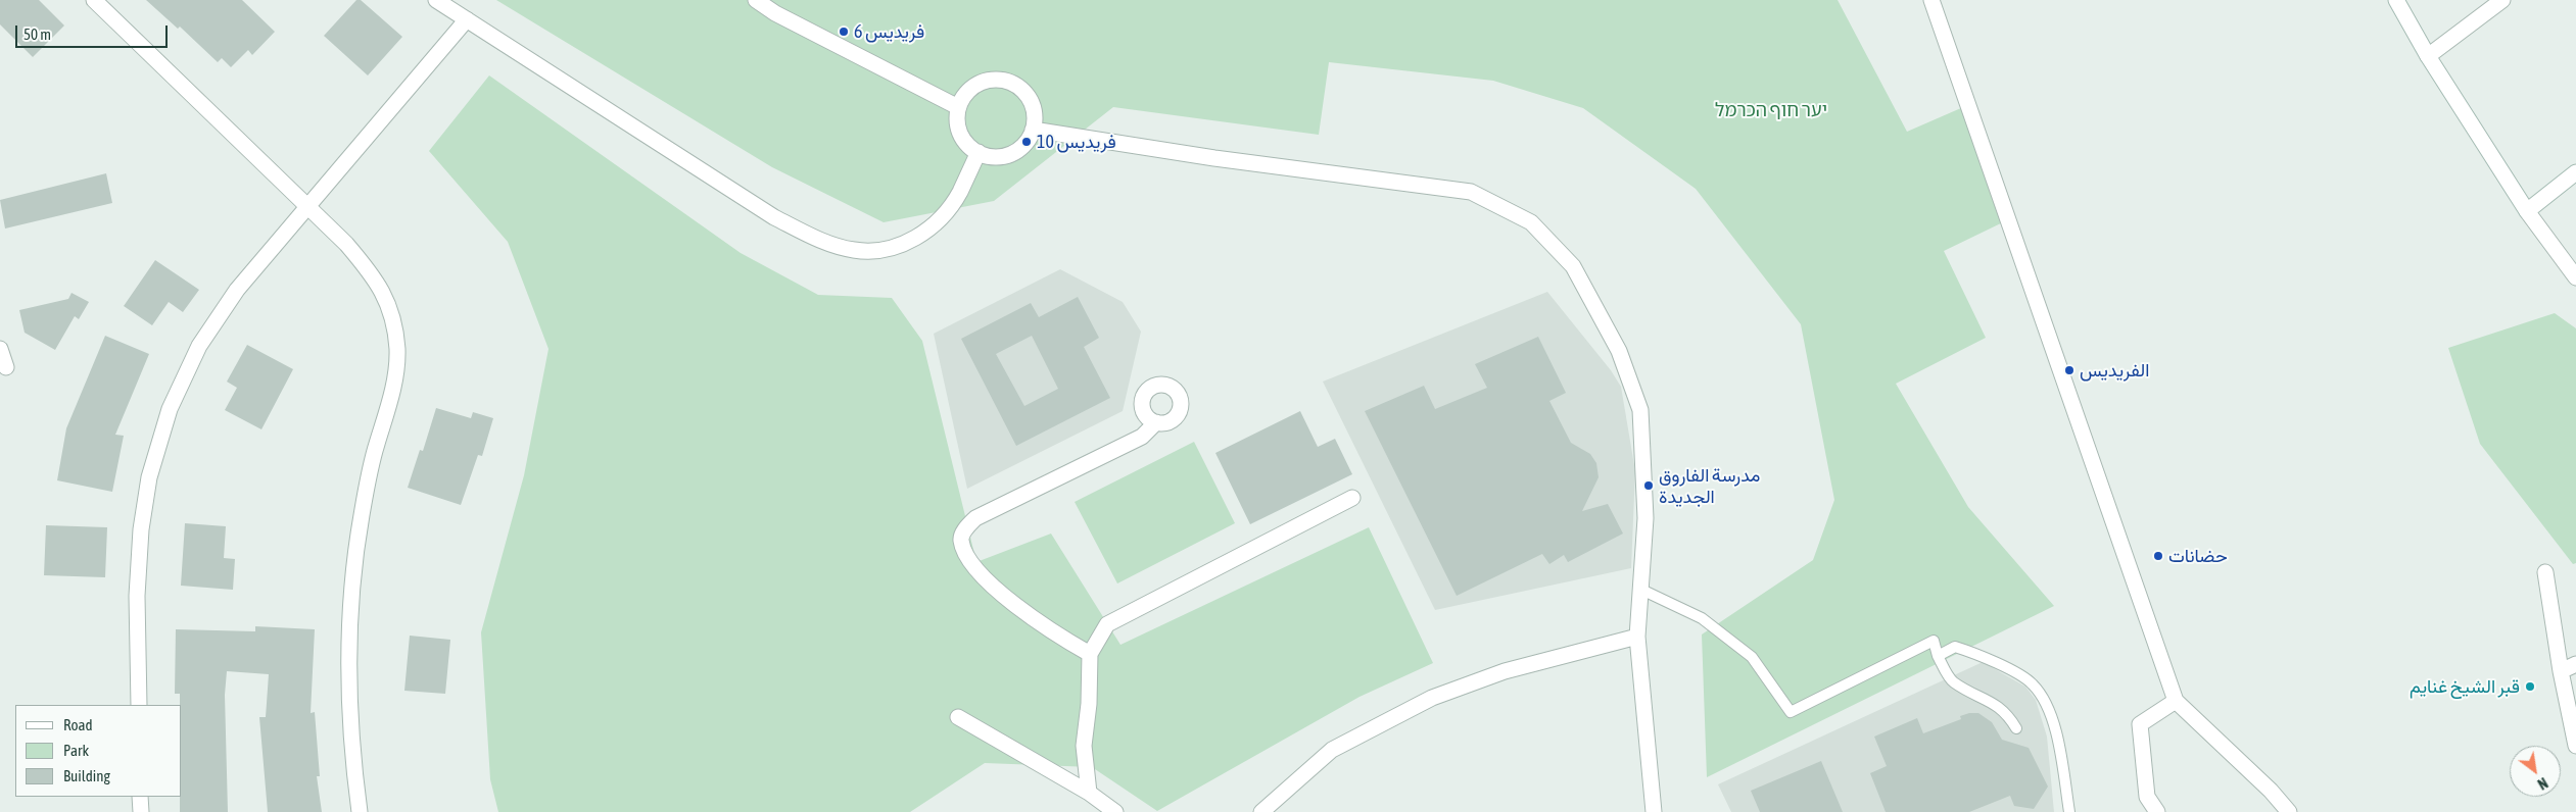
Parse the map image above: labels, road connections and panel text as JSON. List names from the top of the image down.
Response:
{
  "parks": ["יער חוף הכרמל"],
  "places": [
    "فريديس 6",
    "فريديس 10",
    "الفريديس",
    "مدرسة الفاروق الجديدة",
    "حضانات",
    "قبر الشيخ غنايم"
  ],
  "legend": ["Road", "Park", "Building"],
  "scale_bar": "50 m",
  "north": "bottom right"
}
